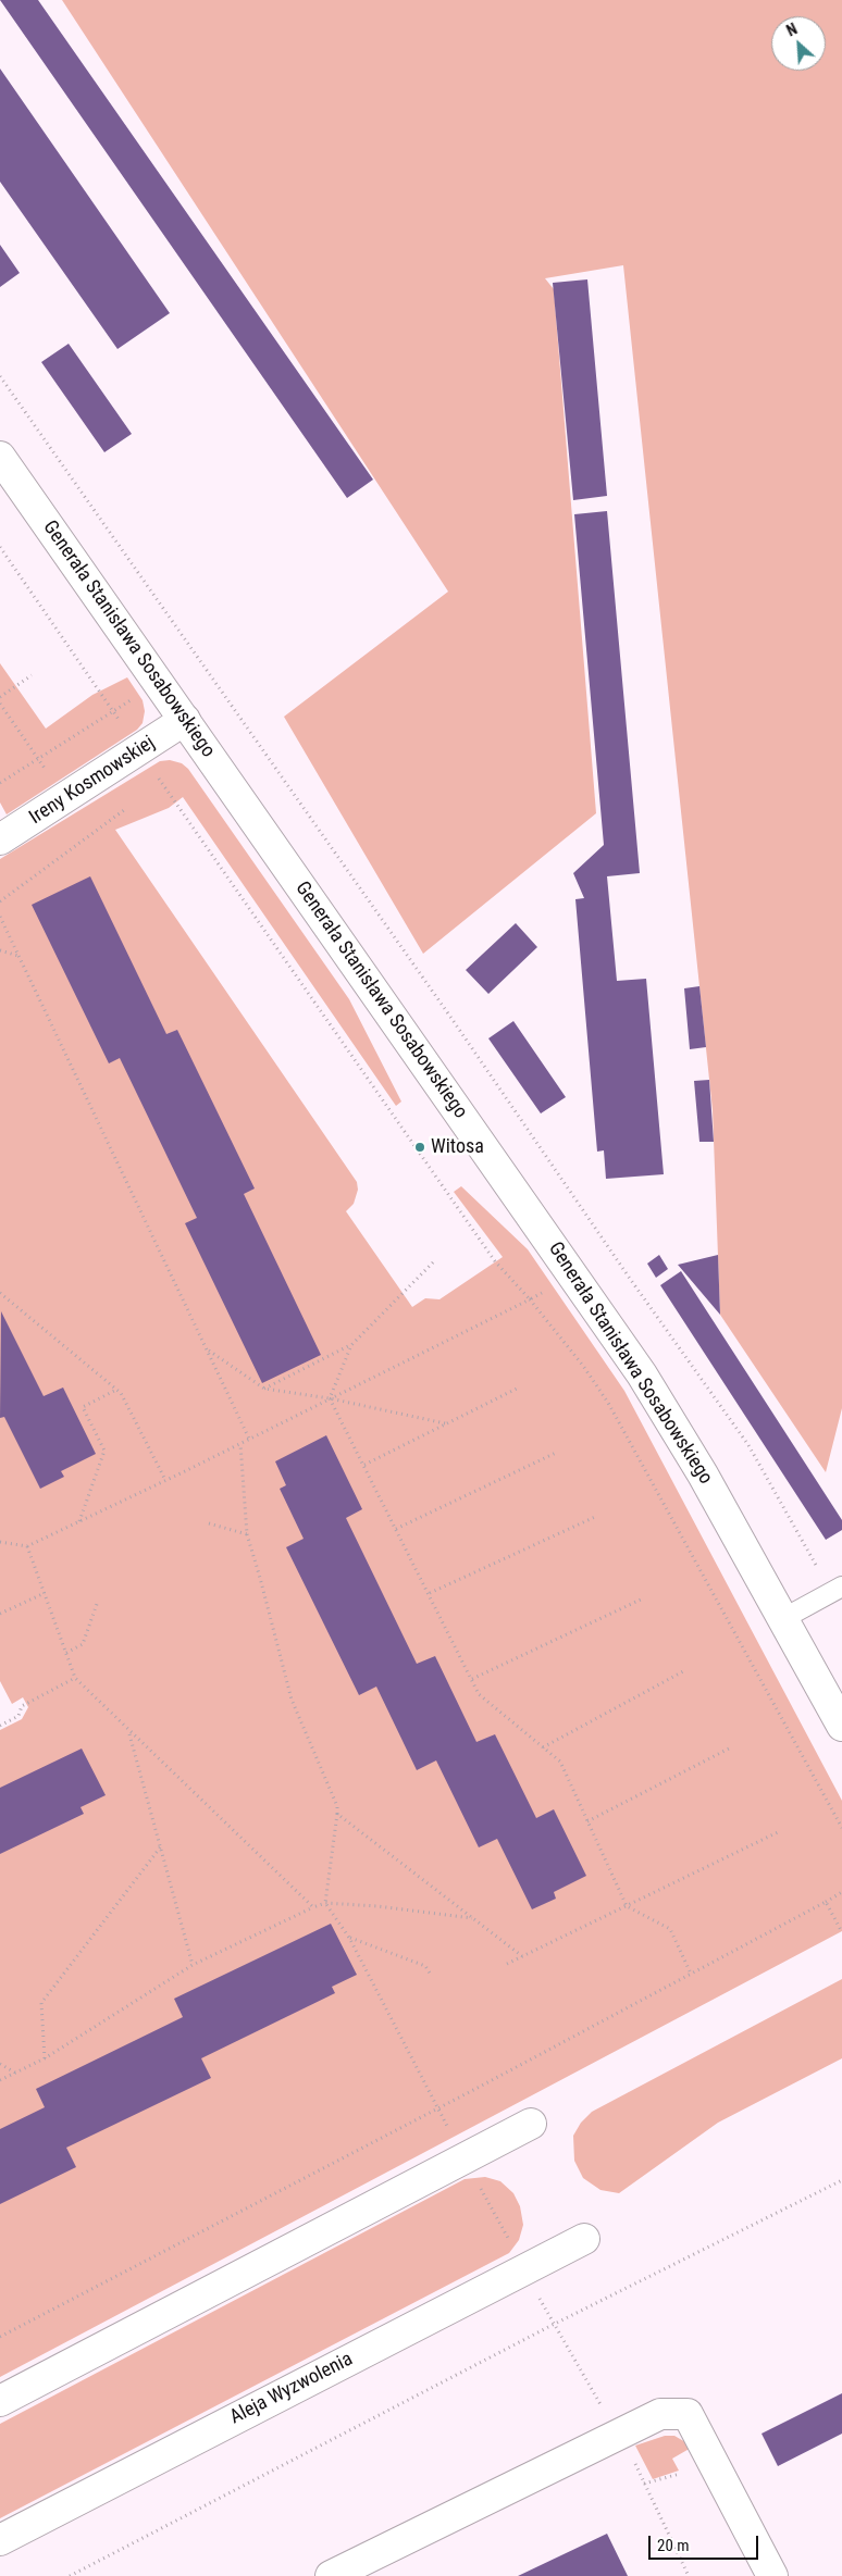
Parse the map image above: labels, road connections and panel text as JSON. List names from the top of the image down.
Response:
{
  "streets": {
    "street": ["Generała Stanisława Sosabowskiego", "Ireny Kosmowskiej", "Aleja Wyzwolenia"]
  },
  "crossings": [
    ["Generała Stanisława Sosabowskiego", "Ireny Kosmowskiej"]
  ],
  "places": ["Witosa"],
  "scale_bar": "20 m",
  "north": "top left"
}
